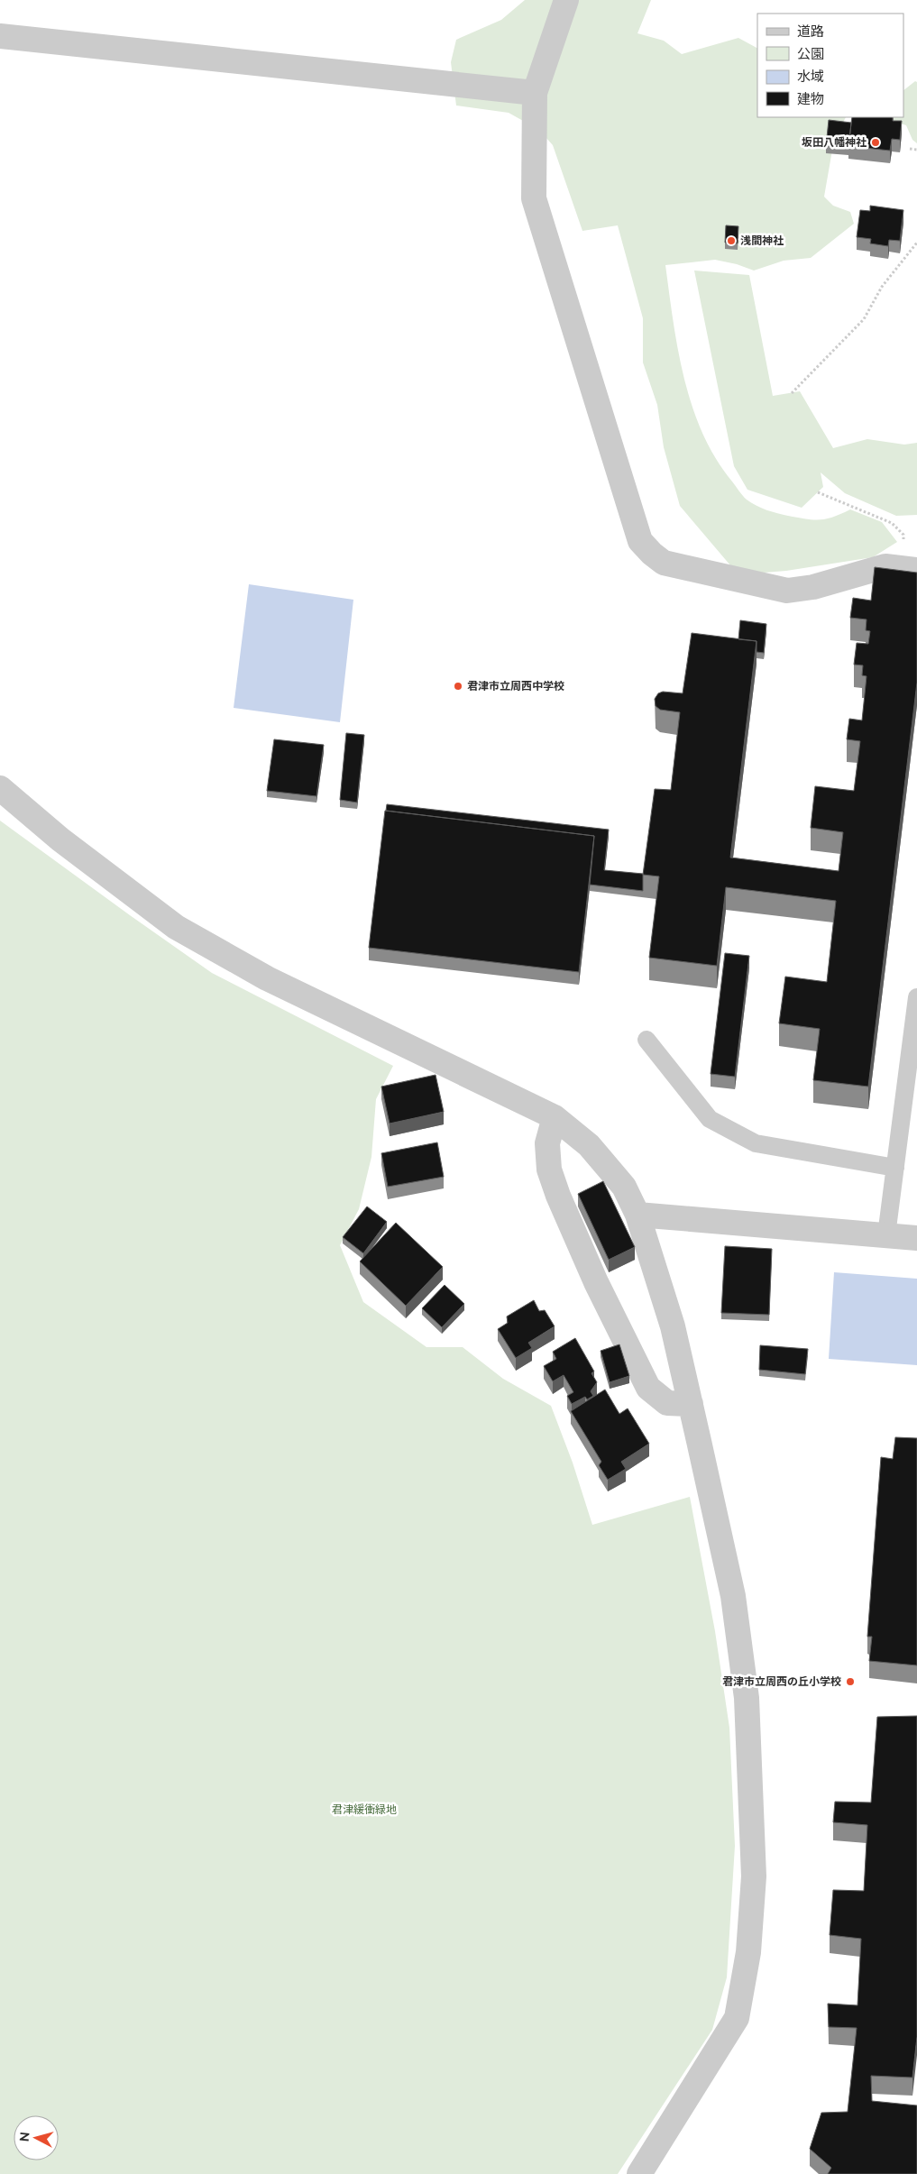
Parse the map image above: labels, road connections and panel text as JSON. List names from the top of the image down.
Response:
{
  "parks": ["君津緩衝緑地"],
  "places": [
    "坂田八幡神社",
    "浅間神社",
    "君津市立周西中学校",
    "君津市立周西の丘小学校"
  ],
  "legend": [
    "道路",
    "公園",
    "水域",
    "建物"
  ],
  "north": "left"
}
